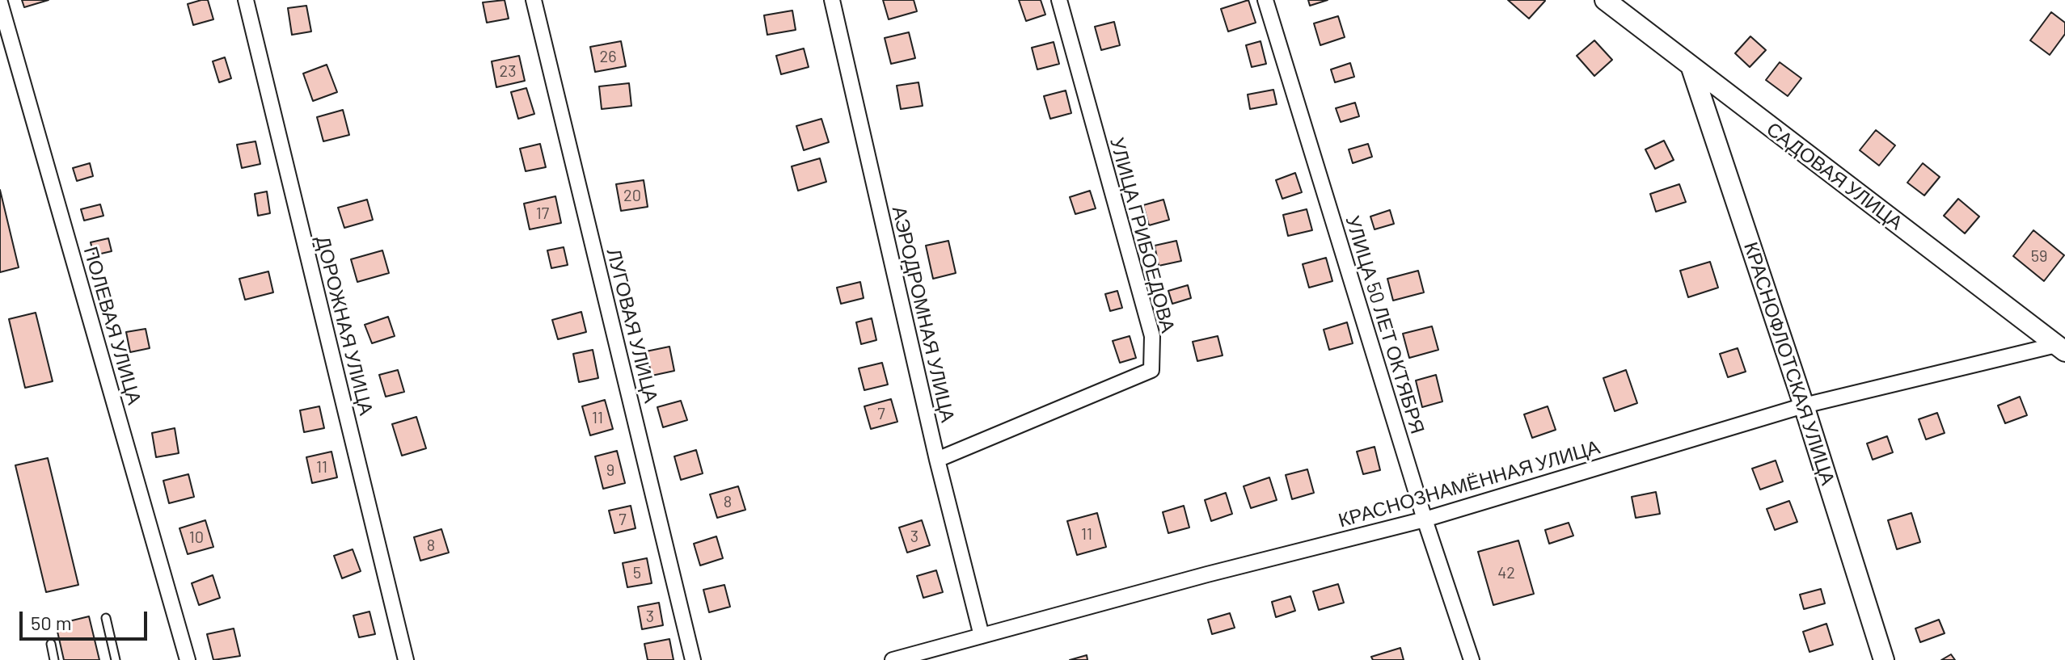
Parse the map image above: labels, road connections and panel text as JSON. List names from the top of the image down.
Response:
{
  "streets": {
    "street": [
      "САДОВАЯ УЛИЦА",
      "УЛИЦА ГРИБОЕДОВА",
      "АЭРОДРОМНАЯ УЛИЦА",
      "УЛИЦА 50 ЛЕТ ОКТЯБРЯ",
      "ПОЛЕВАЯ УЛИЦА",
      "ДОРОЖНАЯ УЛИЦА",
      "ЛУГОВАЯ УЛИЦА",
      "КРАСНОФЛОТСКАЯ УЛИЦА",
      "КРАСНОЗНАМЁННАЯ УЛИЦА"
    ]
  },
  "crossings": [
    ["САДОВАЯ УЛИЦА", "КРАСНОФЛОТСКАЯ УЛИЦА"],
    ["САДОВАЯ УЛИЦА", "КРАСНОЗНАМЁННАЯ УЛИЦА"],
    ["УЛИЦА ГРИБОЕДОВА", "АЭРОДРОМНАЯ УЛИЦА"],
    ["АЭРОДРОМНАЯ УЛИЦА", "КРАСНОЗНАМЁННАЯ УЛИЦА"],
    ["УЛИЦА 50 ЛЕТ ОКТЯБРЯ", "КРАСНОЗНАМЁННАЯ УЛИЦА"],
    ["КРАСНОФЛОТСКАЯ УЛИЦА", "КРАСНОЗНАМЁННАЯ УЛИЦА"]
  ],
  "house_numbers": [
    "26",
    "23",
    "20",
    "17",
    "59",
    "7",
    "11",
    "11",
    "9",
    "8",
    "7",
    "11",
    "3",
    "10",
    "8",
    "5",
    "42",
    "3"
  ],
  "scale_bar": "50 m"
}
